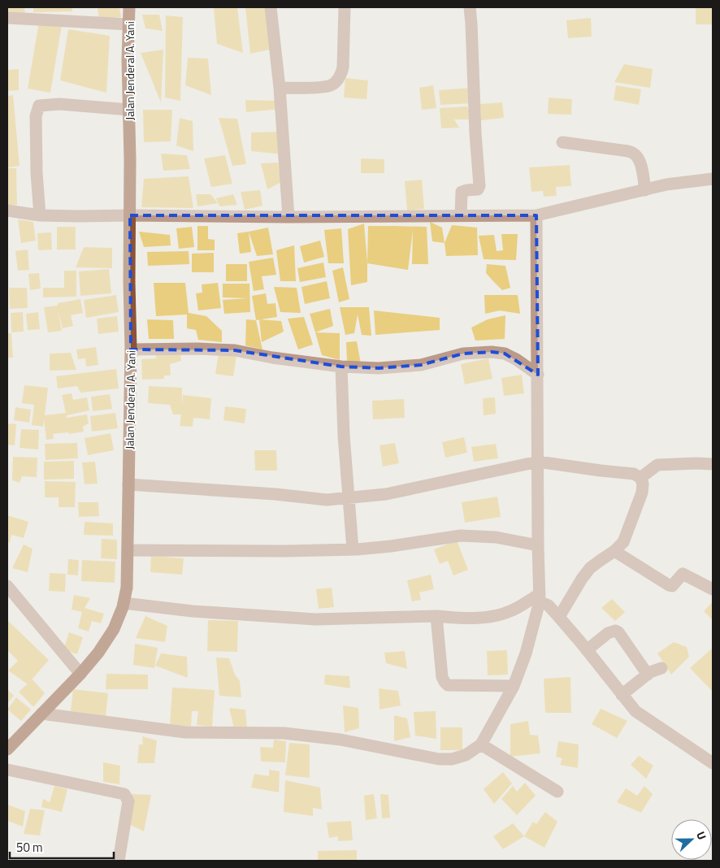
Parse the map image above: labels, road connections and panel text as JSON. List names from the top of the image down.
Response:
{
  "streets": {
    "main road": ["Jalan Jenderal A. Yani"]
  },
  "scale_bar": "50 m",
  "north": "right"
}
